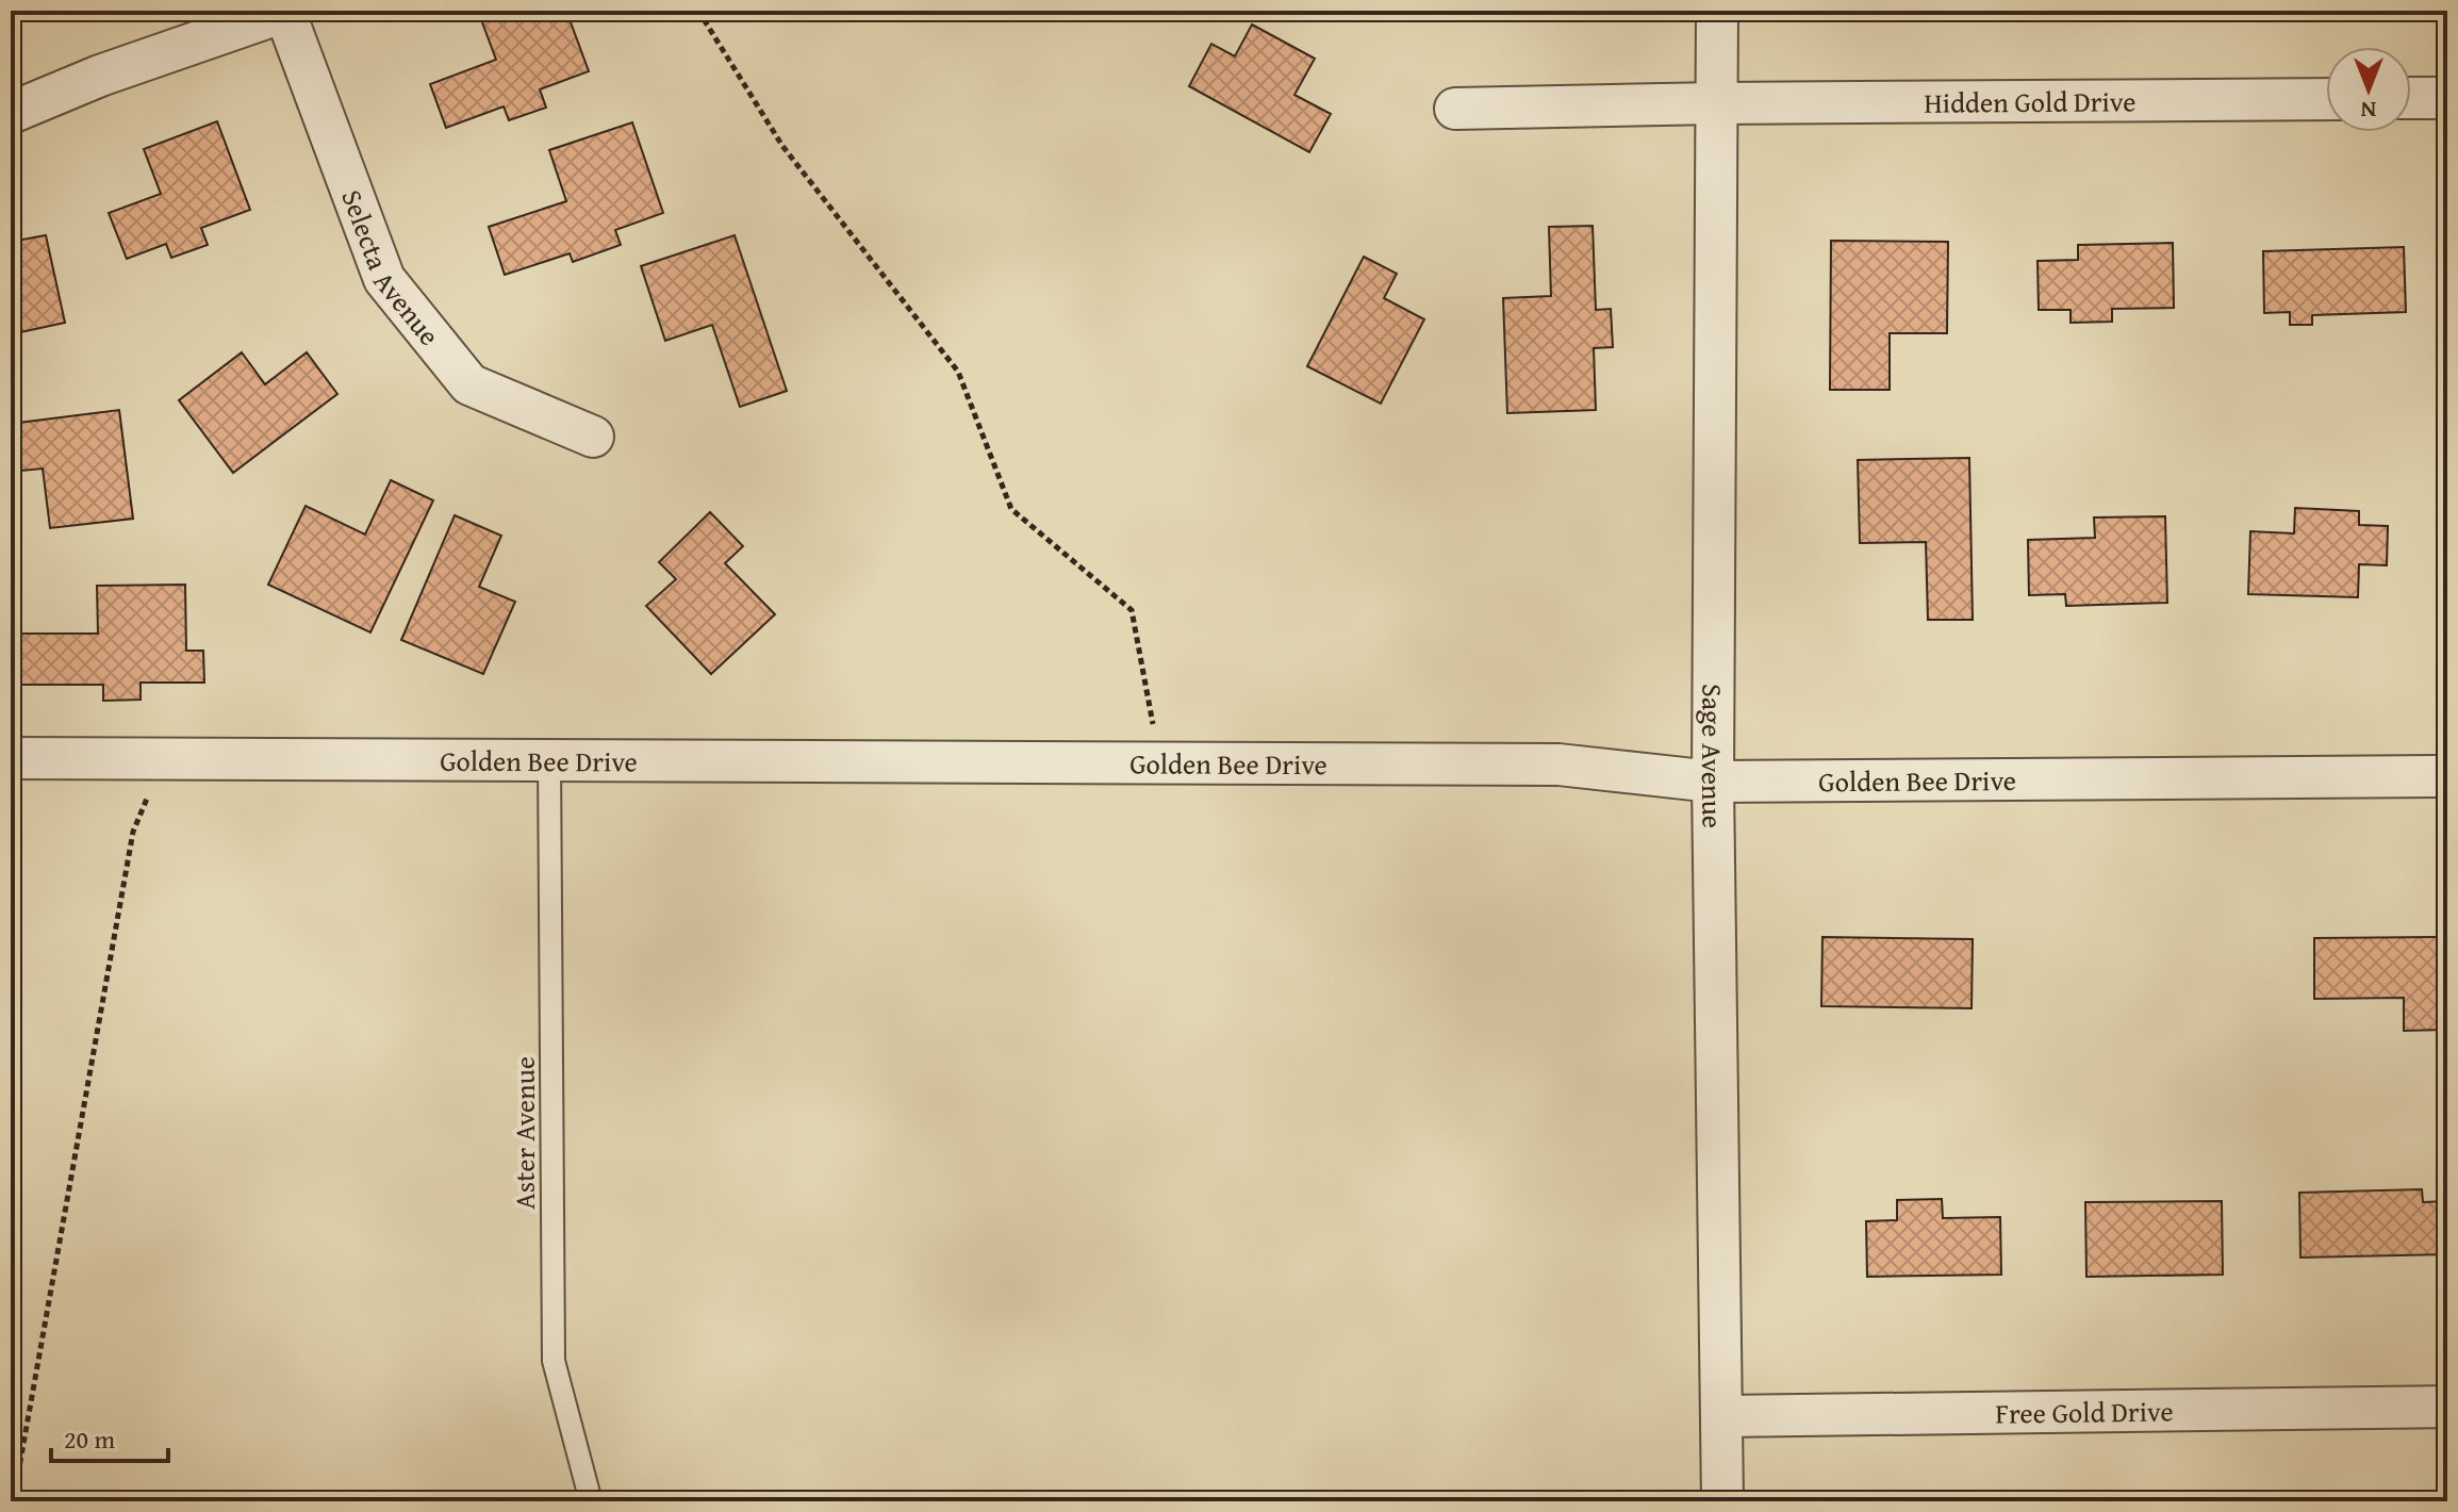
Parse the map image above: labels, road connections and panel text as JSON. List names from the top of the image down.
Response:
{
  "streets": {
    "street": [
      "Hidden Gold Drive",
      "Selecta Avenue",
      "Sage Avenue",
      "Golden Bee Drive",
      "Free Gold Drive"
    ],
    "lane": ["Aster Avenue"]
  },
  "crossings": [
    ["Hidden Gold Drive", "Sage Avenue"],
    ["Sage Avenue", "Golden Bee Drive"],
    ["Sage Avenue", "Free Gold Drive"],
    ["Golden Bee Drive", "Aster Avenue"]
  ],
  "scale_bar": "20 m",
  "north": "bottom"
}
